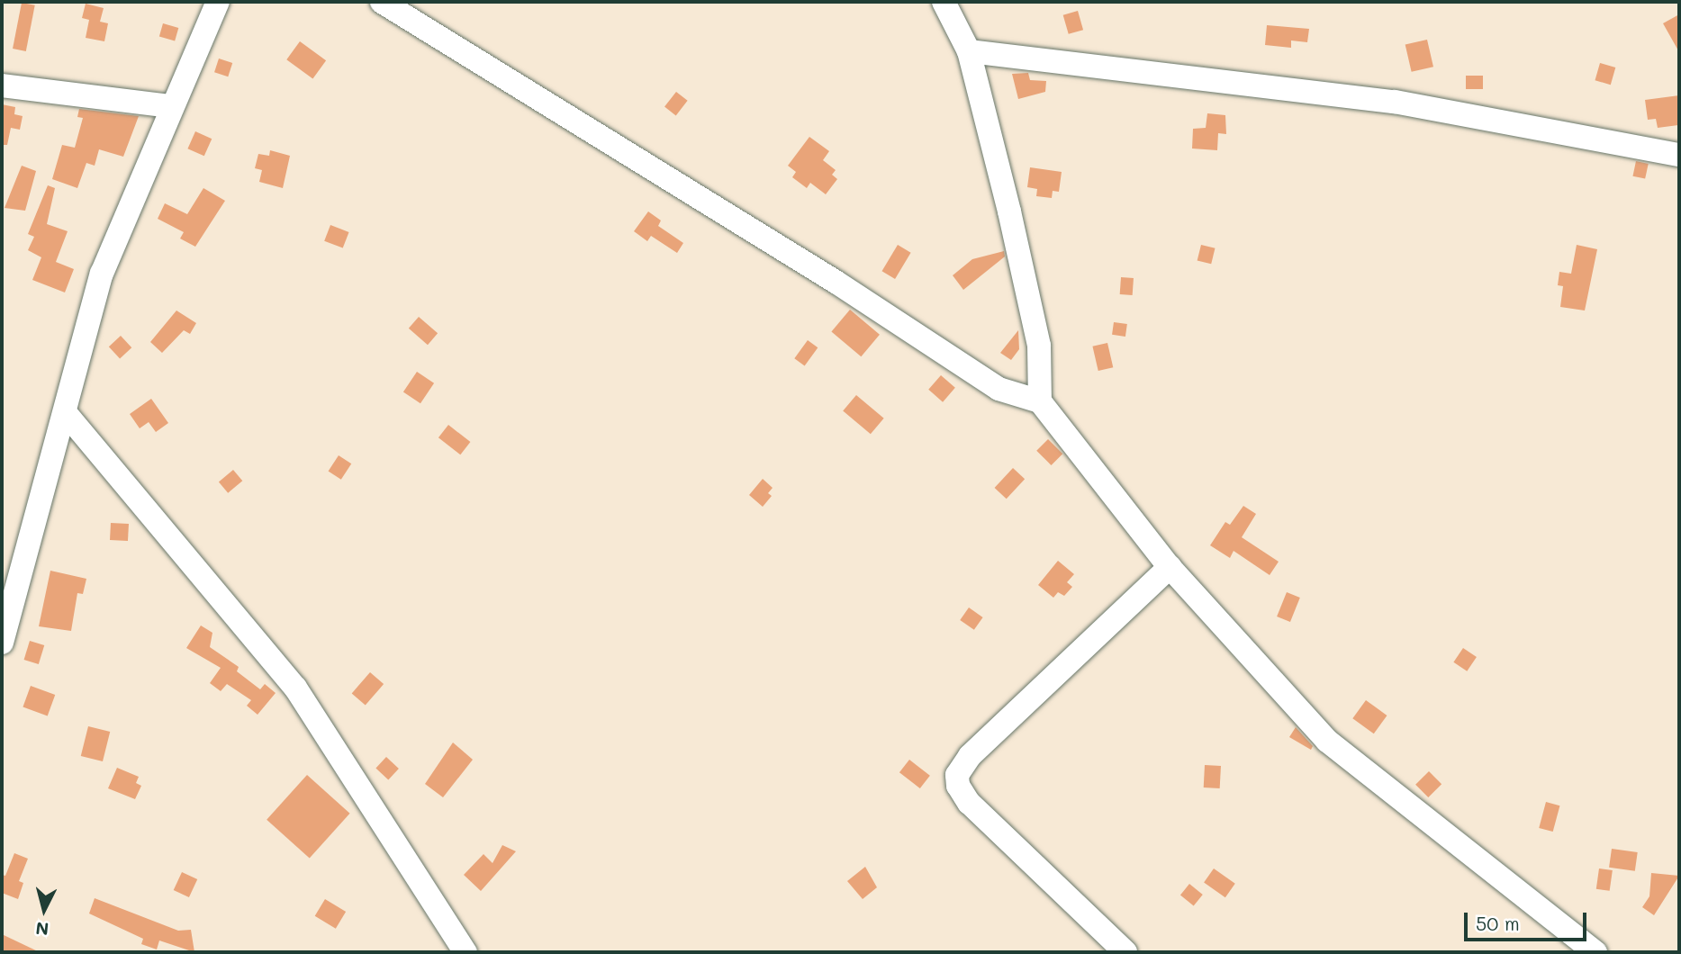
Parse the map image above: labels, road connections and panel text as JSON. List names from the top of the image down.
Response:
{
  "scale_bar": "50 m",
  "north": "bottom"
}
